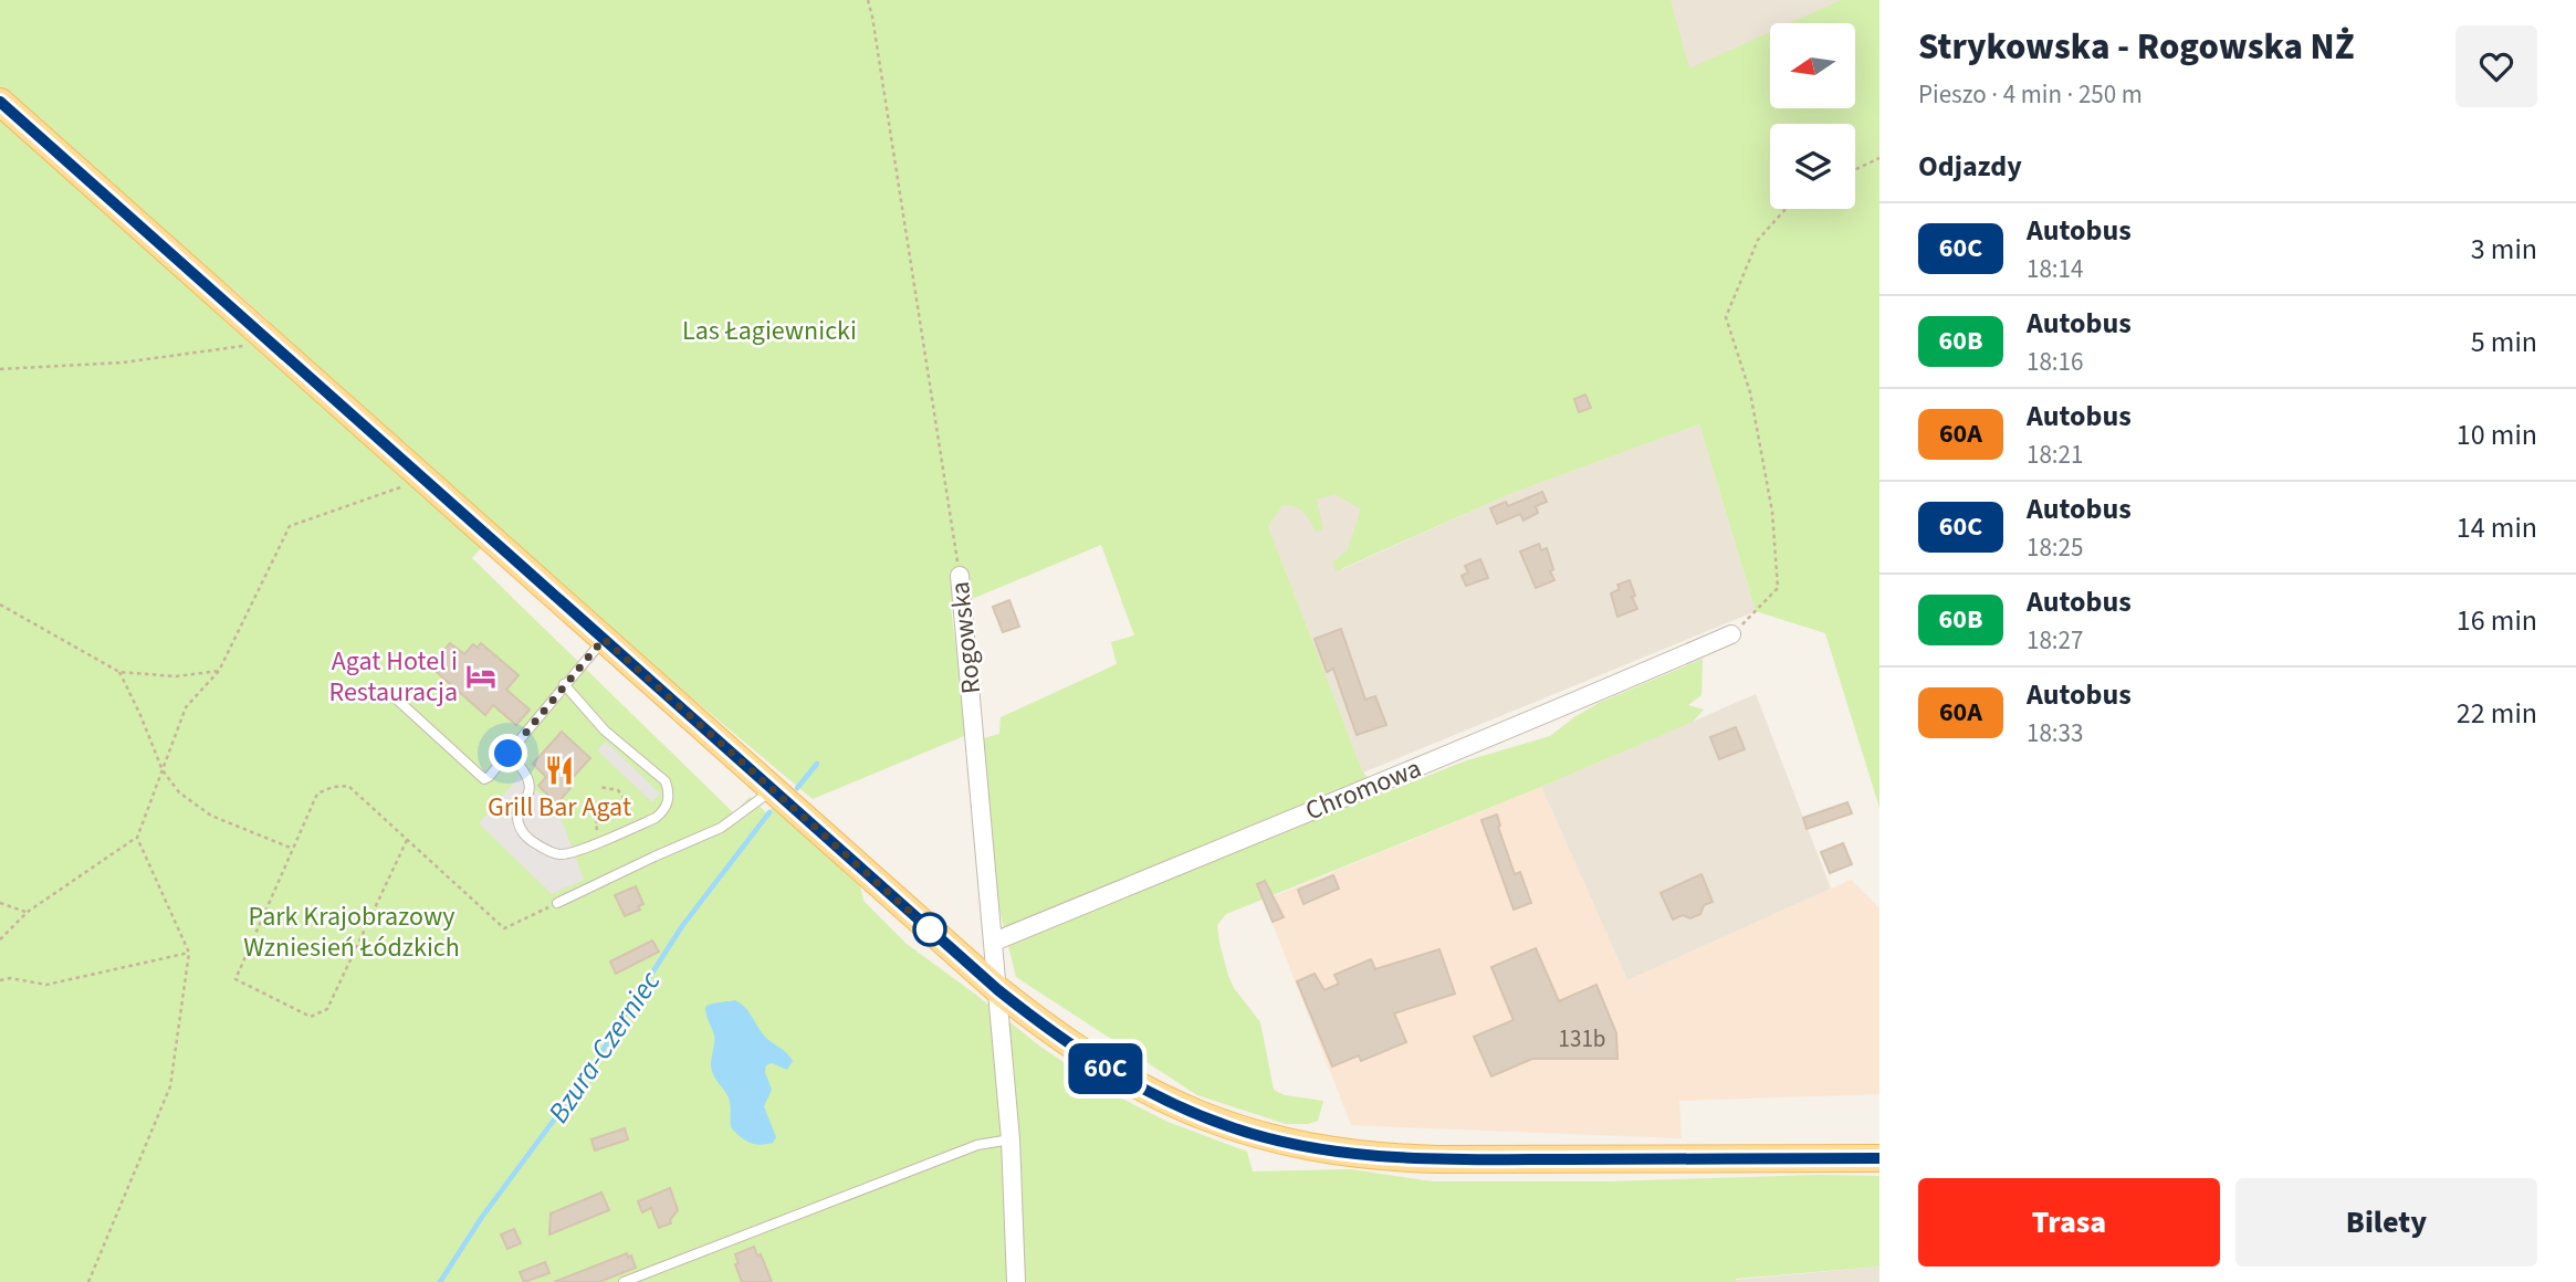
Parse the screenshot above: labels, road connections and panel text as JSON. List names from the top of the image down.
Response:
{
  "streets": {
    "street": ["Rogowska", "Chromowa"]
  },
  "crossings": [
    ["Rogowska", "Chromowa"]
  ],
  "water": ["Bzura-Czerniec"],
  "parks": ["Las Łagiewnicki", "Park Krajobrazowy Wzniesień Łódzkich"],
  "places": {
    "hotel": ["Agat Hotel i Restauracja"],
    "restaurant": ["Grill Bar Agat"]
  },
  "lines": ["bus line 60C"],
  "house_numbers": ["131b"],
  "north": "left",
  "page": {
    "on_map": "60C",
    "heading": [
      ["Strykowska - Rogowska NŻ", "Pieszo · 4 min · 250 m"],
      "Odjazdy"
    ],
    "list": [
      {
        "mark": "60C",
        "name": "Autobus",
        "note": "18:14",
        "value": "3 min"
      },
      {
        "mark": "60B",
        "name": "Autobus",
        "note": "18:16",
        "value": "5 min"
      },
      {
        "mark": "60A",
        "name": "Autobus",
        "note": "18:21",
        "value": "10 min"
      },
      {
        "mark": "60C",
        "name": "Autobus",
        "note": "18:25",
        "value": "14 min"
      },
      {
        "mark": "60B",
        "name": "Autobus",
        "note": "18:27",
        "value": "16 min"
      },
      {
        "mark": "60A",
        "name": "Autobus",
        "note": "18:33",
        "value": "22 min"
      }
    ],
    "buttons": ["Trasa", "Bilety"]
  }
}
